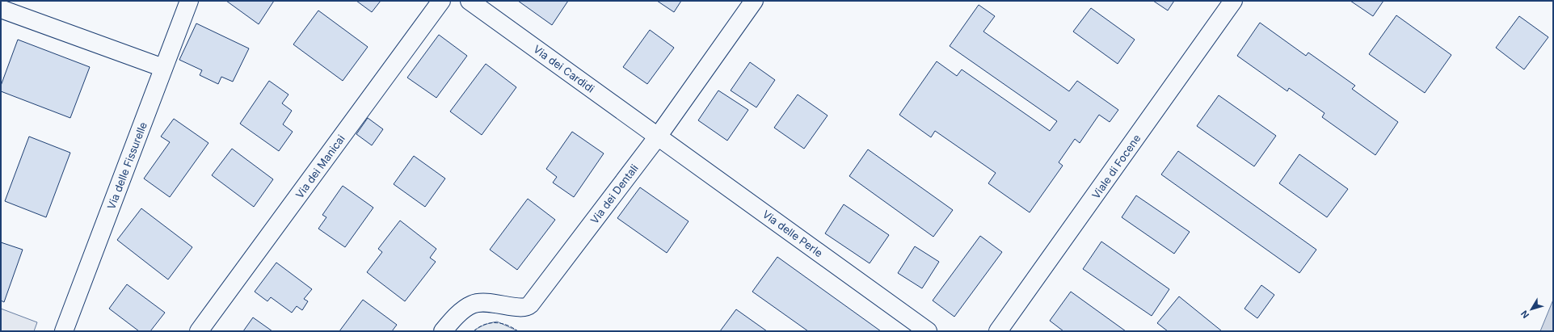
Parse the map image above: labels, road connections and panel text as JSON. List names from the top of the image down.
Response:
{
  "streets": {
    "street": [
      "Via dei Cardidi",
      "Via delle Fissurelle",
      "Via dei Manicai",
      "Viale di Focene",
      "Via dei Dentali",
      "Via delle Perle"
    ]
  },
  "crossings": [
    ["Via dei Cardidi", "Via dei Dentali"],
    ["Via dei Cardidi", "Via delle Perle"],
    ["Via dei Dentali", "Via delle Perle"]
  ],
  "north": "bottom left"
}
